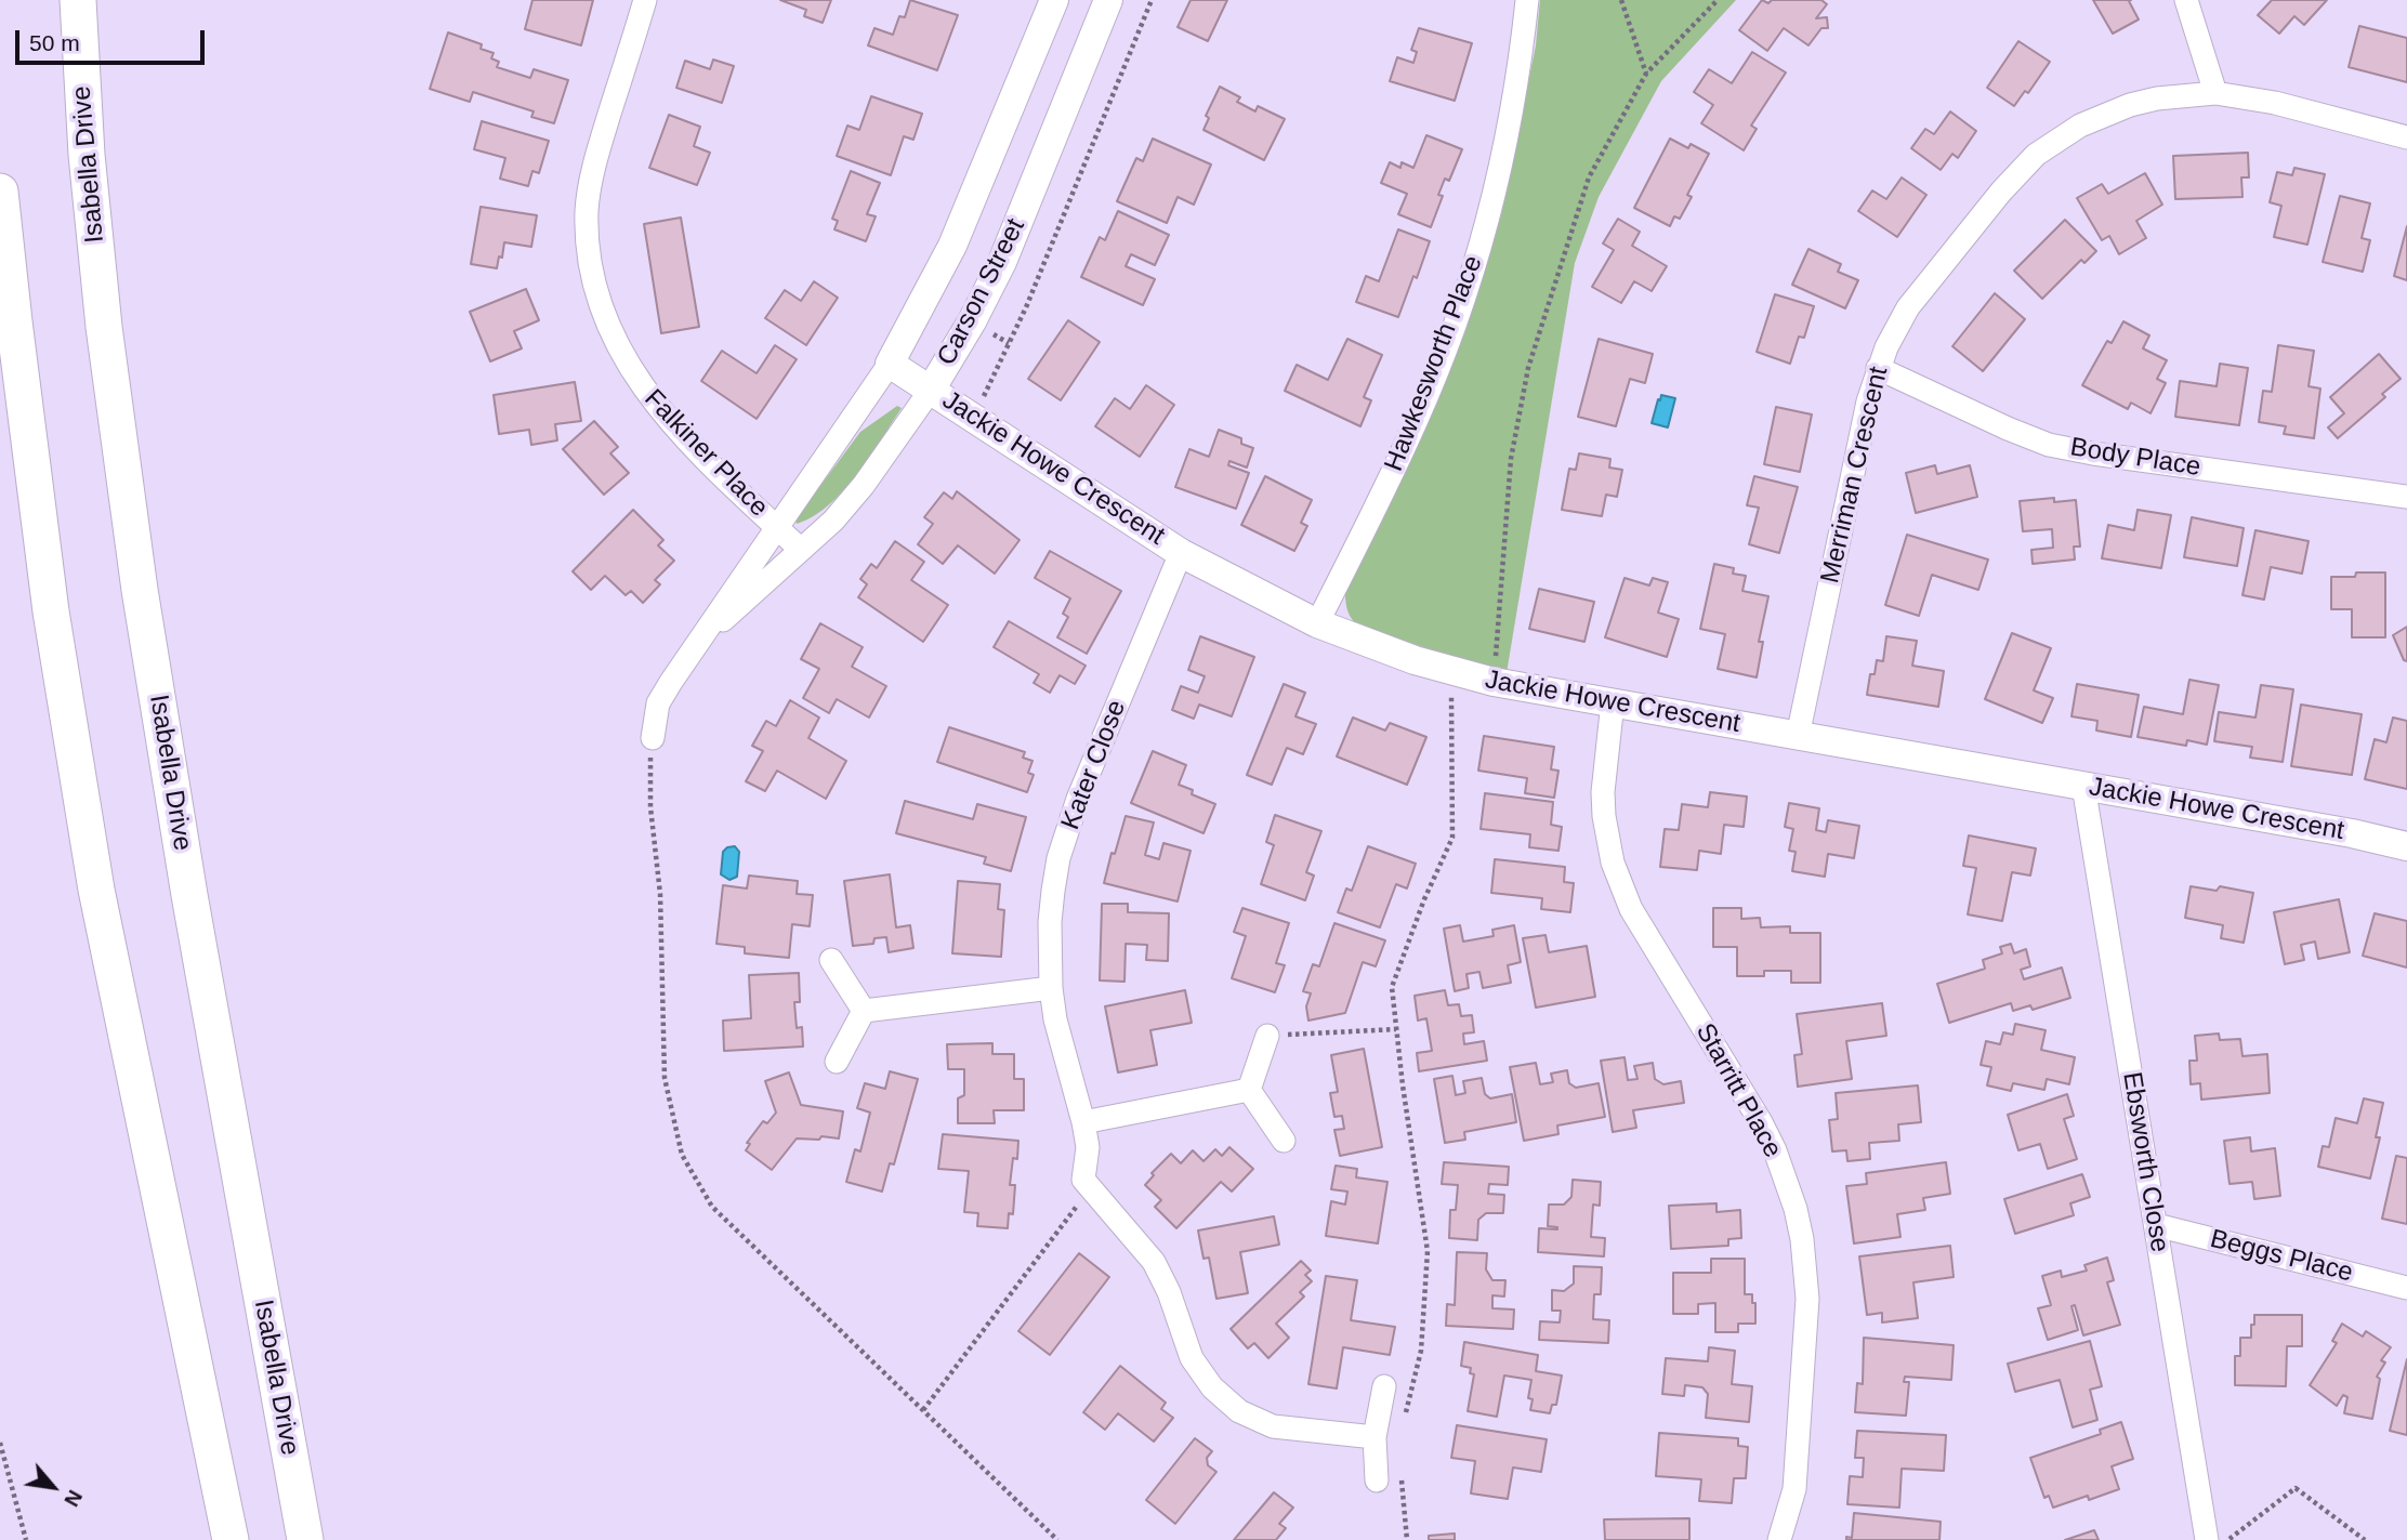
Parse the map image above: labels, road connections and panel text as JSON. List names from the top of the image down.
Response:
{
  "streets": {
    "main road": ["Isabella Drive"],
    "street": [
      "Carson Street",
      "Hawkesworth Place",
      "Falkiner Place",
      "Body Place",
      "Jackie Howe Crescent",
      "Merriman Crescent",
      "Kater Close",
      "Starritt Place",
      "Ebsworth Close",
      "Beggs Place"
    ]
  },
  "crossings": [
    ["Carson Street", "Falkiner Place"],
    ["Carson Street", "Jackie Howe Crescent"],
    ["Hawkesworth Place", "Jackie Howe Crescent"],
    ["Body Place", "Merriman Crescent"],
    ["Jackie Howe Crescent", "Merriman Crescent"],
    ["Jackie Howe Crescent", "Kater Close"],
    ["Jackie Howe Crescent", "Starritt Place"],
    ["Jackie Howe Crescent", "Ebsworth Close"],
    ["Ebsworth Close", "Beggs Place"]
  ],
  "scale_bar": "50 m",
  "north": "bottom right"
}
